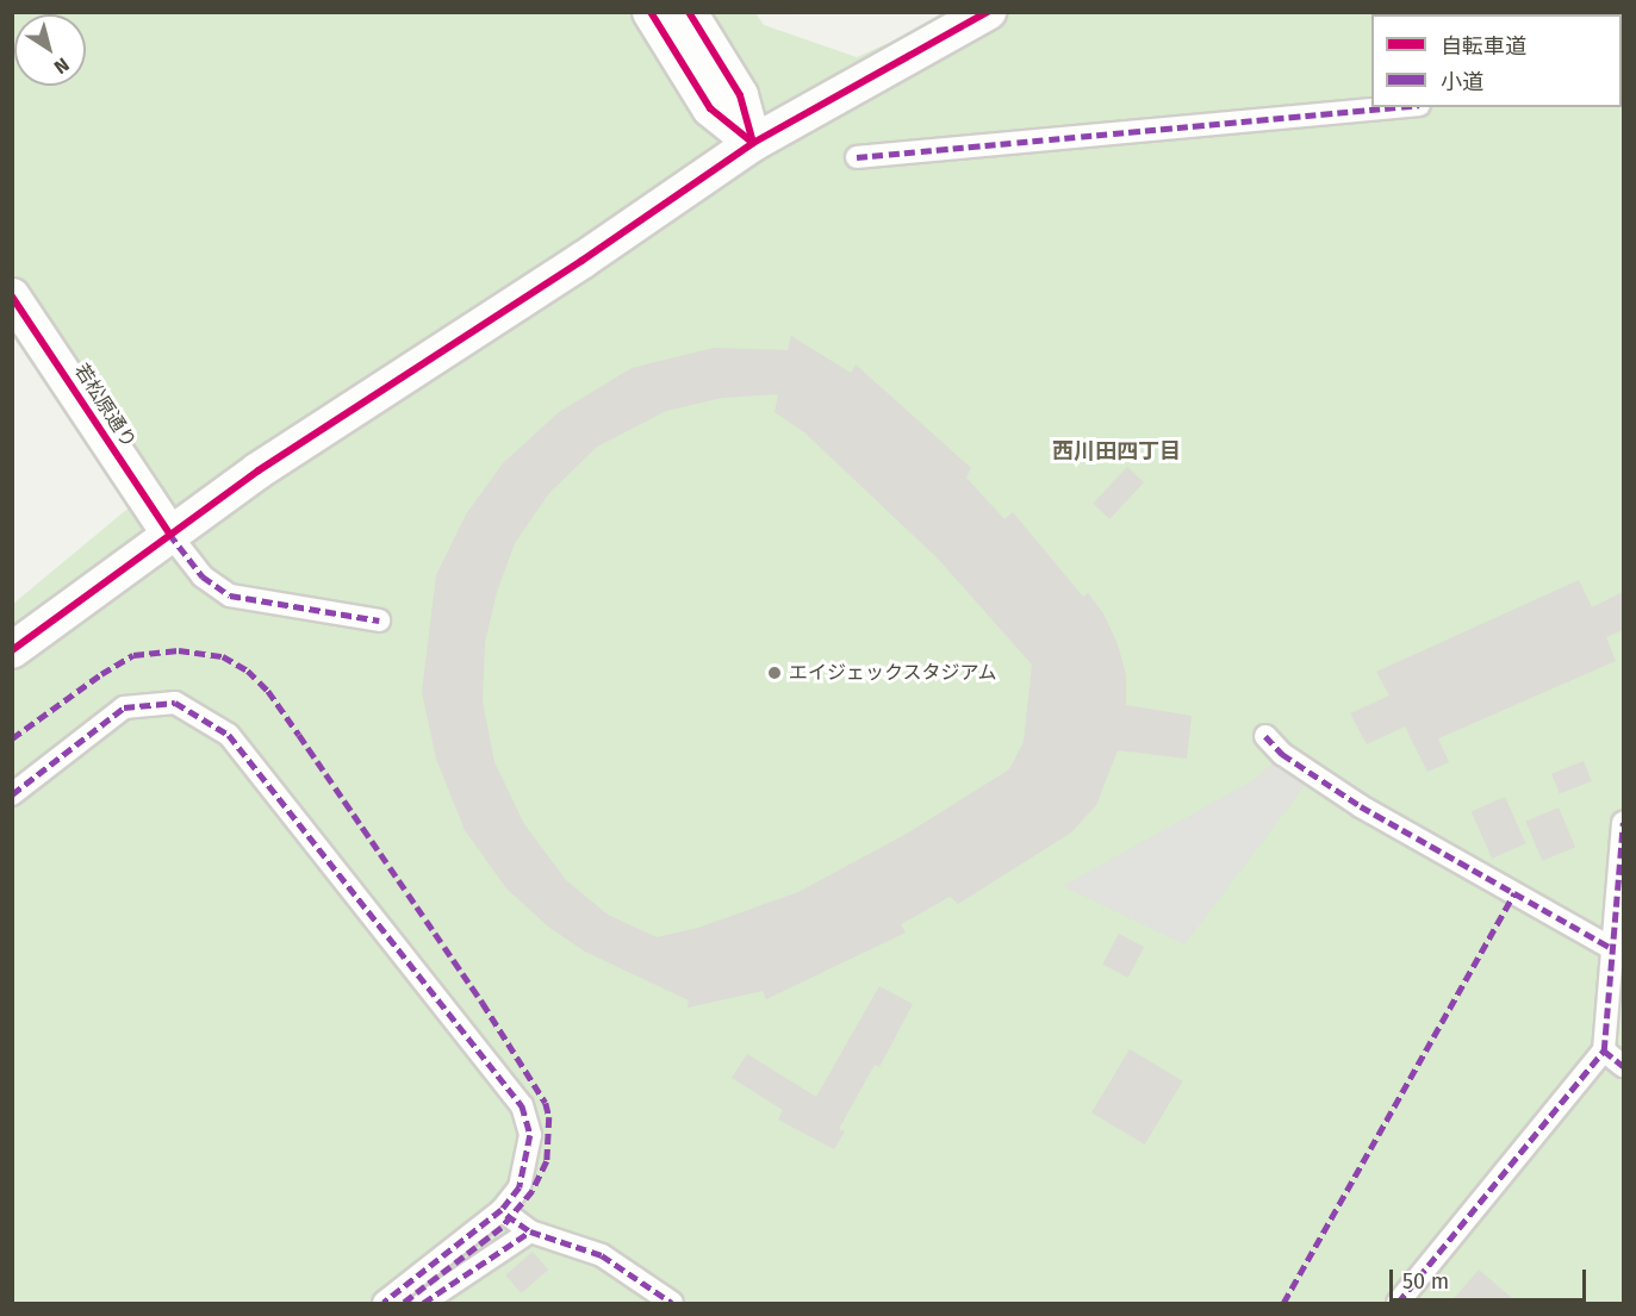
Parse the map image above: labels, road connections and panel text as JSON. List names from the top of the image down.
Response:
{
  "streets": {
    "street": ["若松原通り"]
  },
  "districts": ["西川田四丁目"],
  "places": ["エイジェックスタジアム"],
  "legend": ["自転車道", "小道"],
  "scale_bar": "50 m",
  "north": "bottom right"
}
